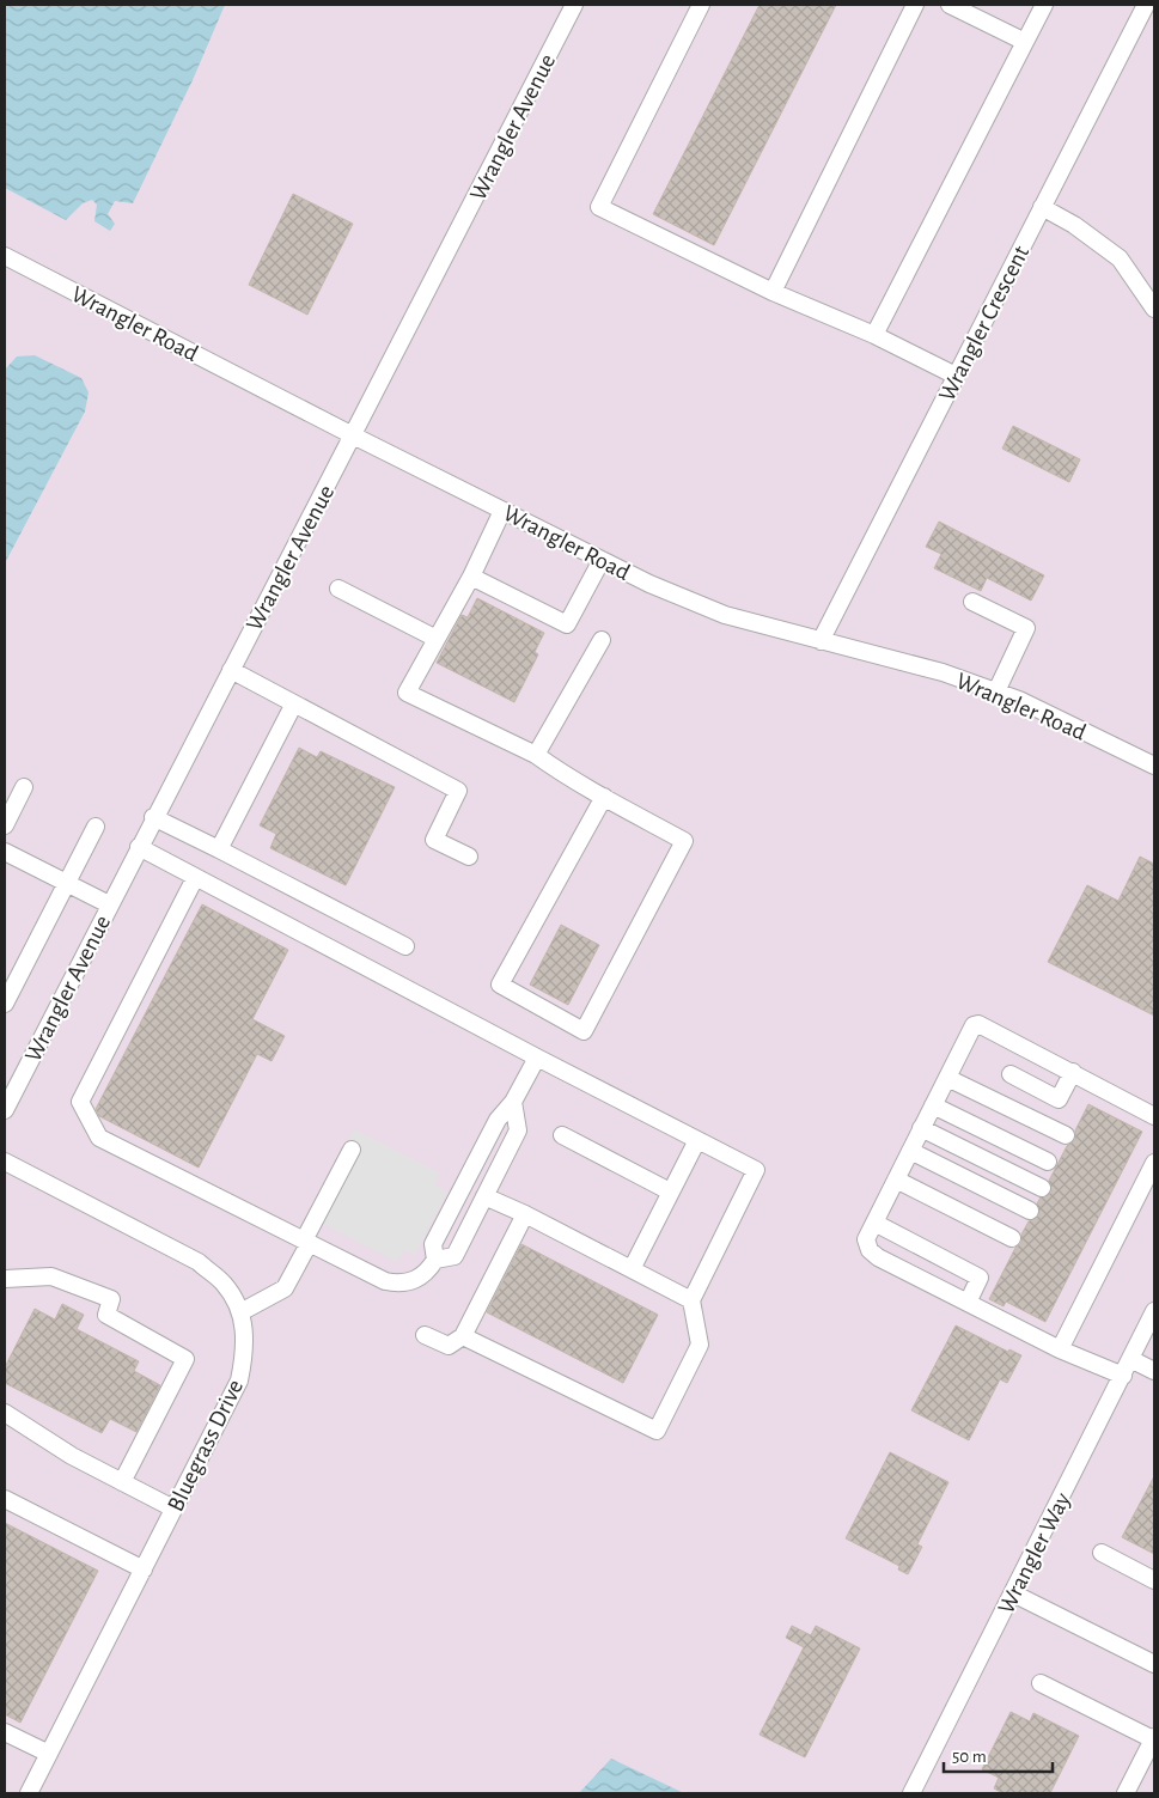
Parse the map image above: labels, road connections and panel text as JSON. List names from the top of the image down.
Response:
{
  "streets": {
    "street": [
      "Wrangler Avenue",
      "Wrangler Road",
      "Wrangler Crescent",
      "Bluegrass Drive",
      "Wrangler Way"
    ]
  },
  "crossings": [
    ["Wrangler Avenue", "Wrangler Road"],
    ["Wrangler Road", "Wrangler Crescent"]
  ],
  "scale_bar": "50 m"
}
